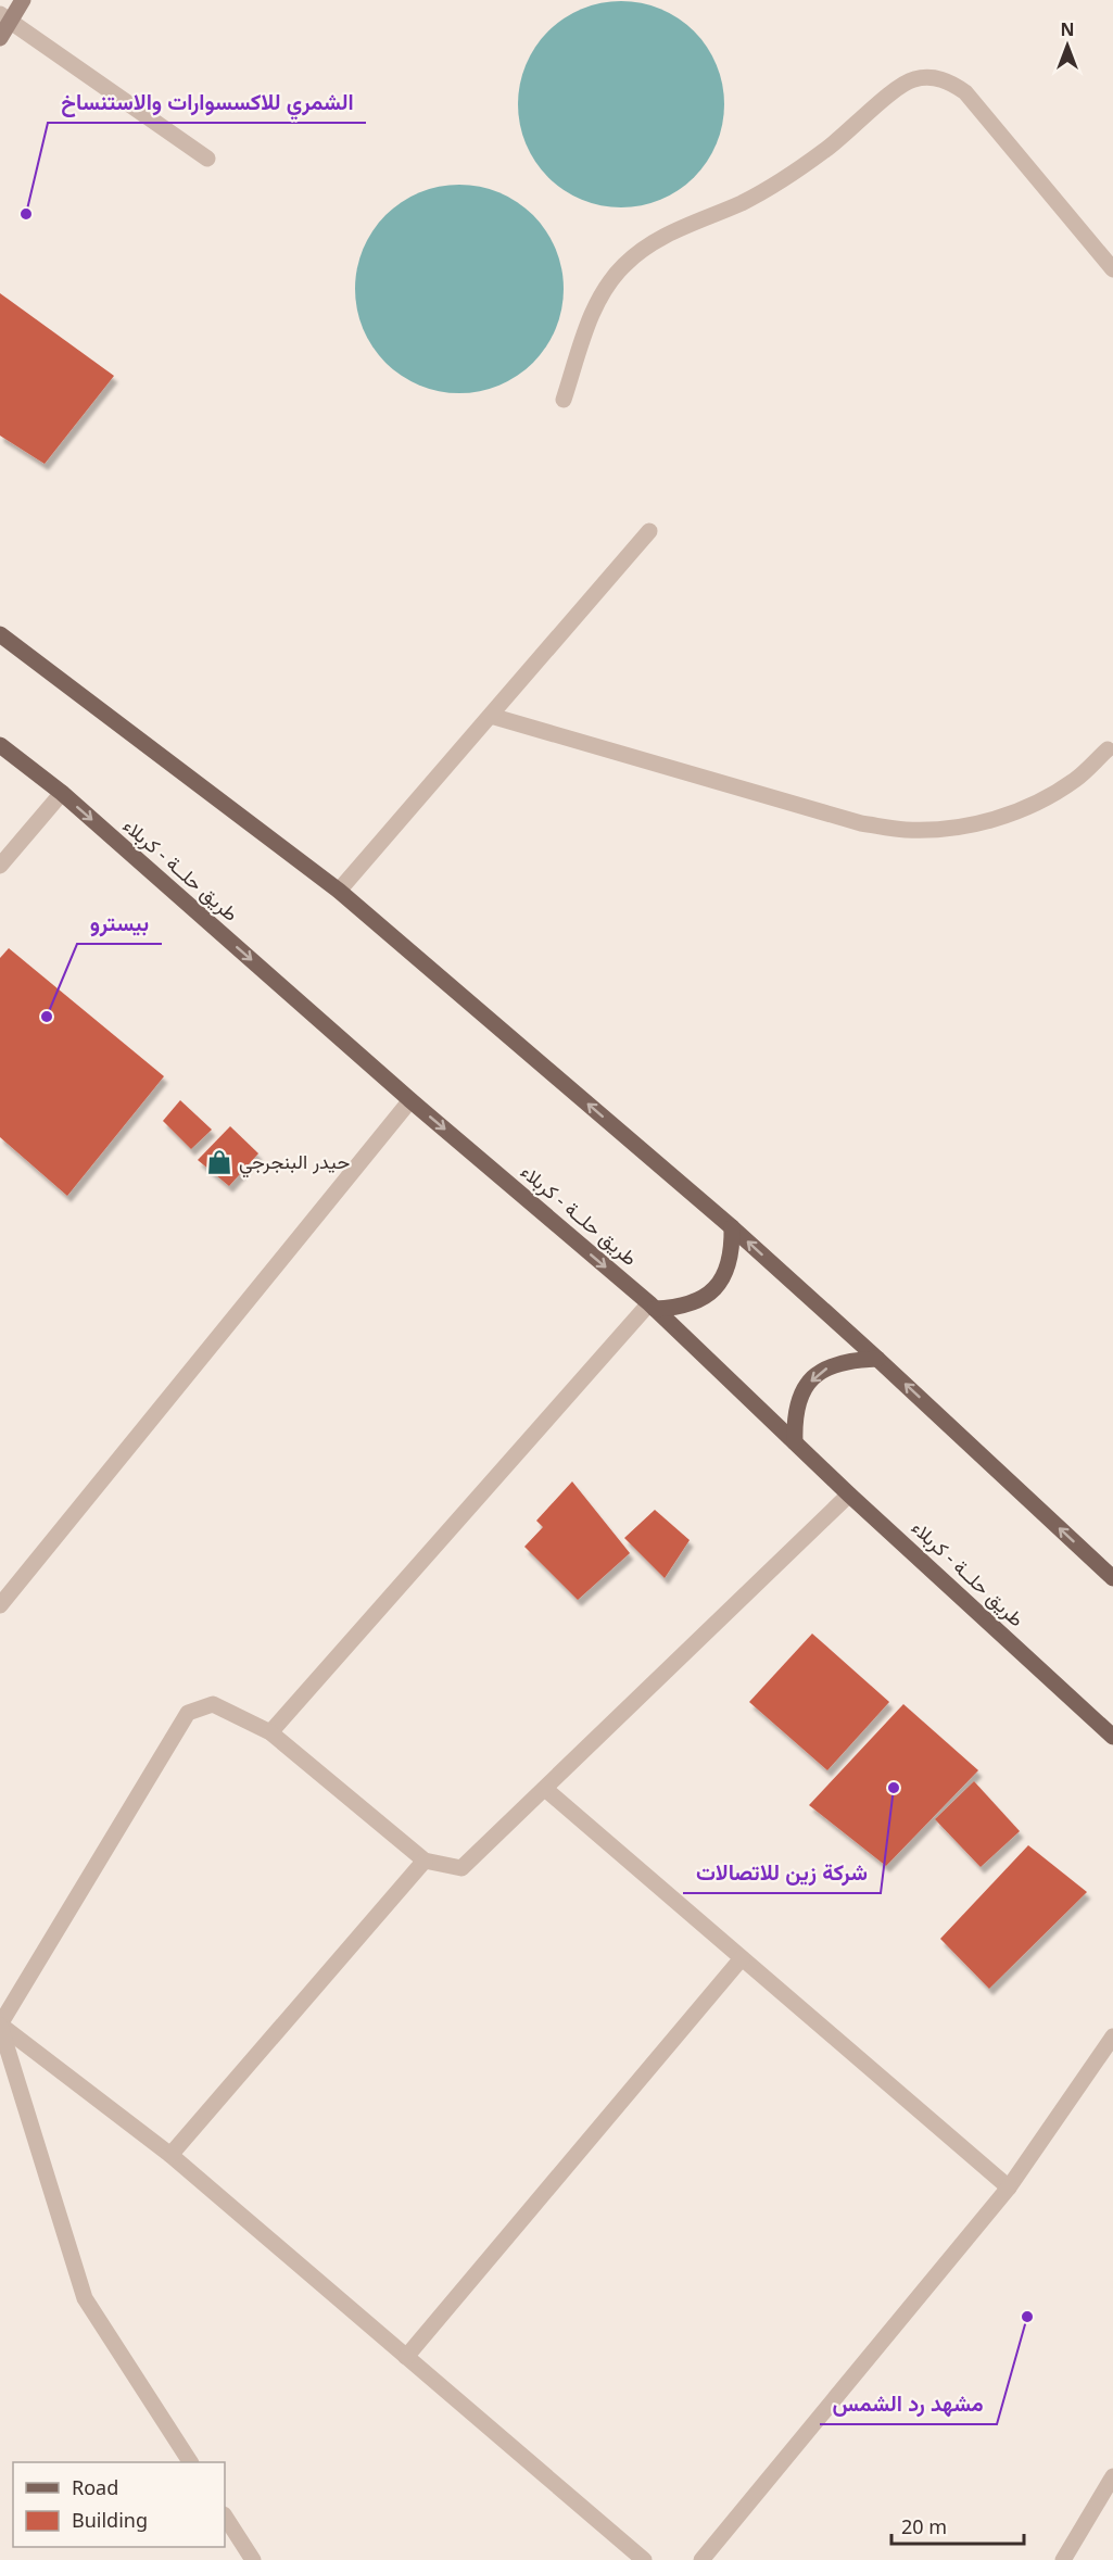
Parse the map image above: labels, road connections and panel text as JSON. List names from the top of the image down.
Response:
{
  "streets": {
    "main road": ["طريق حلــة - كربلاء"]
  },
  "places": {
    "other": [
      "الشمري للاكسسوارات والاستنساخ",
      "بيسترو",
      "شركة زين للاتصالات",
      "مشهد رد الشمس"
    ],
    "shop": ["حيدر البنجرجي"]
  },
  "legend": ["Road", "Building"],
  "scale_bar": "20 m",
  "north": "top"
}
